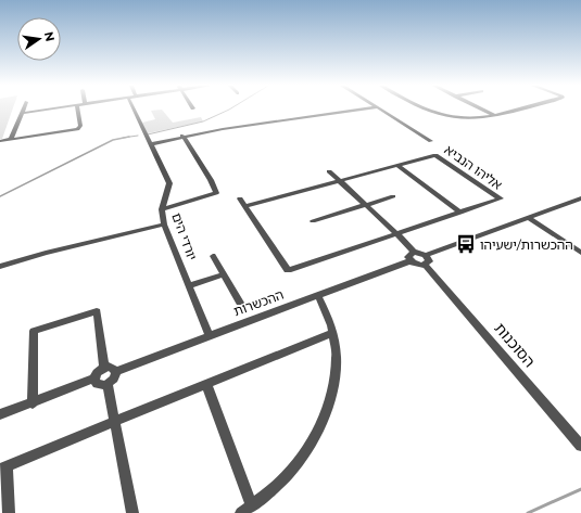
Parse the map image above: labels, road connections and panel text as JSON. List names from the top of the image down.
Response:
{
  "streets": {
    "street": [
      "אליהו הנביא",
      "יורדי הים",
      "ההכשרות",
      "הסוכנות"
    ]
  },
  "crossings": [
    ["יורדי הים", "ההכשרות"]
  ],
  "places": {
    "bus stop": ["ההכשרות/ישעיהו"]
  },
  "north": "right"
}
